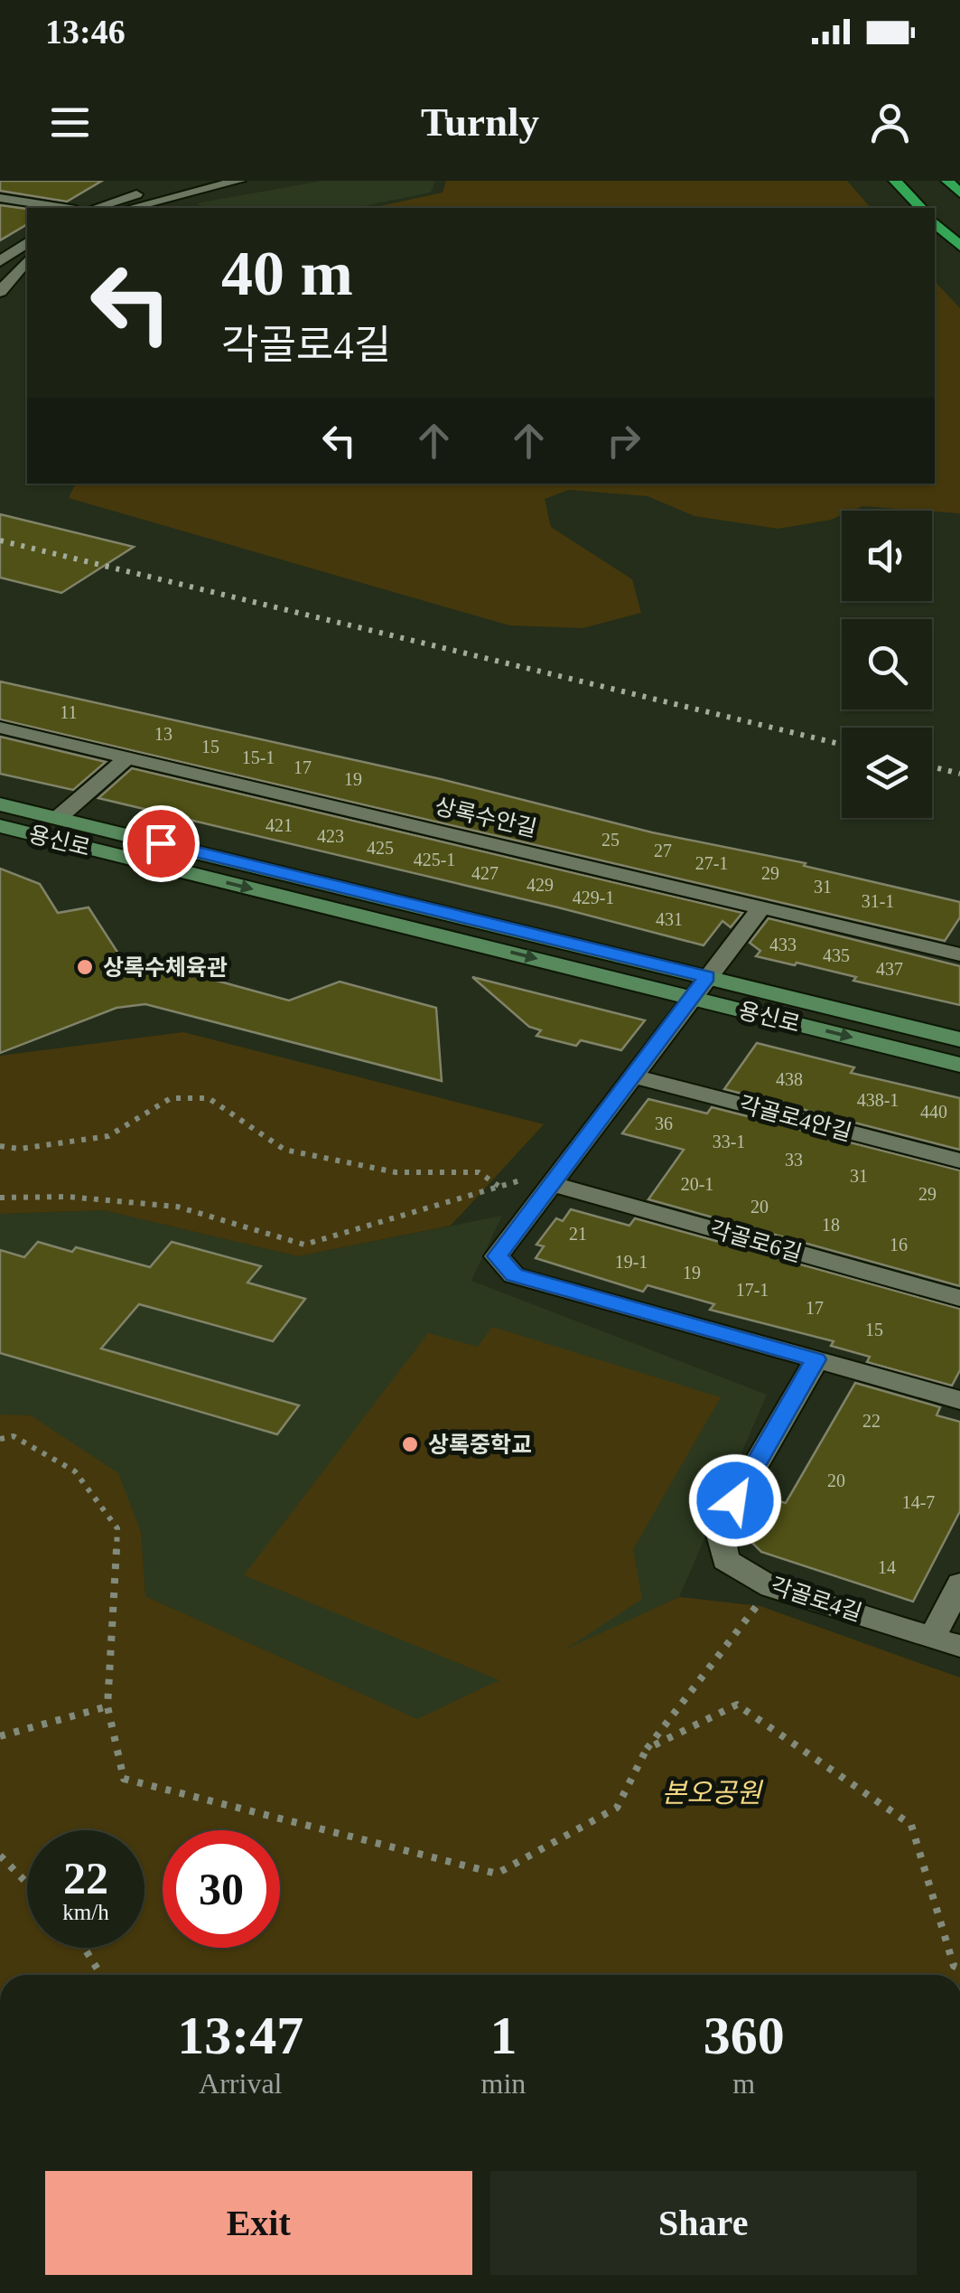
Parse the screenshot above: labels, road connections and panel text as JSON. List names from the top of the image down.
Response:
{
  "streets": {
    "main road": ["용신로"],
    "street": [
      "상록수안길",
      "각골로4안길",
      "각골로6길",
      "각골로4길"
    ]
  },
  "parks": ["본오공원"],
  "places": ["상록수체육관", "상록중학교"],
  "house_numbers": [
    "11",
    "13",
    "15",
    "15-1",
    "17",
    "19",
    "421",
    "423",
    "25",
    "425",
    "27",
    "425-1",
    "27-1",
    "427",
    "29",
    "429",
    "31",
    "429-1",
    "31-1",
    "431",
    "433",
    "435",
    "437",
    "438",
    "438-1",
    "440",
    "36",
    "33-1",
    "33",
    "31",
    "20-1",
    "29",
    "20",
    "18",
    "21",
    "16",
    "19-1",
    "19",
    "17-1",
    "17",
    "15",
    "22",
    "20",
    "14-7",
    "14"
  ],
  "page": {
    "status": "13:46",
    "header": "Turnly",
    "turn": ["40 m", "각골로4길"],
    "speed": "22 km/h",
    "limit": "30",
    "eta": [
      "13:47",
      "Arrival",
      "1",
      "min",
      "360",
      "m"
    ],
    "buttons": ["Exit", "Share"]
  }
}
